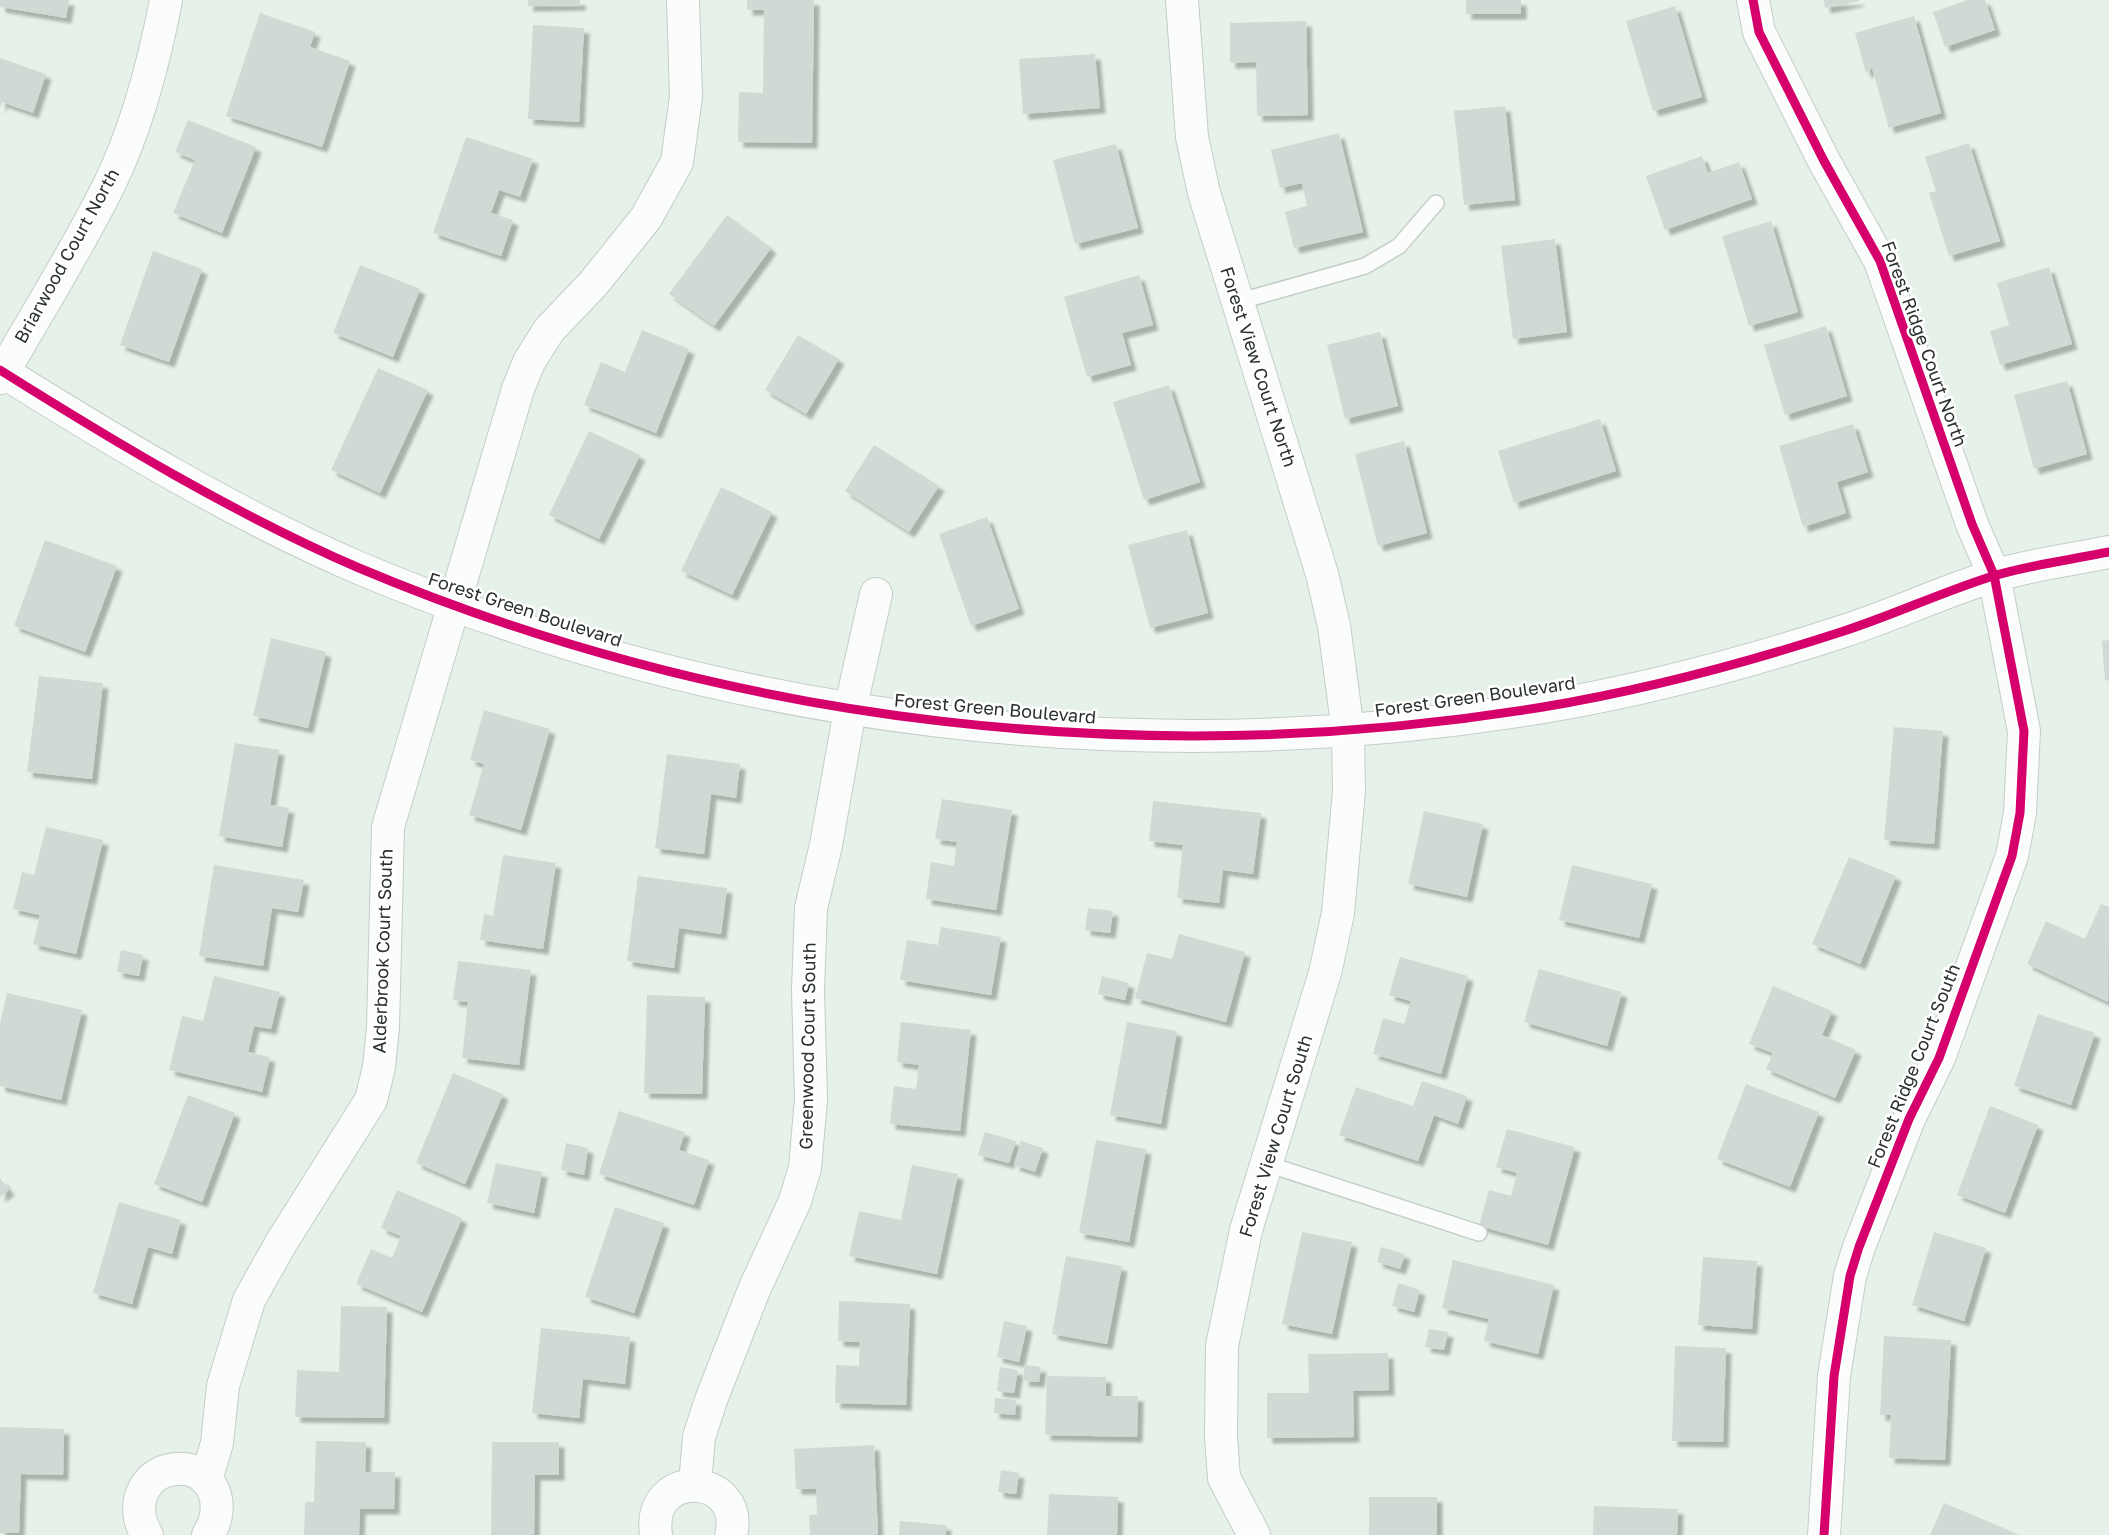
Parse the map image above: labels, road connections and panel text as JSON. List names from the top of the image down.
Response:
{
  "streets": {
    "street": [
      "Briarwood Court North",
      "Forest Ridge Court North",
      "Forest View Court North",
      "Forest Green Boulevard",
      "Alderbrook Court South",
      "Greenwood Court South",
      "Forest Ridge Court South",
      "Forest View Court South"
    ]
  },
  "crossings": [
    ["Briarwood Court North", "Forest Green Boulevard"],
    ["Forest Ridge Court North", "Forest Green Boulevard"],
    ["Forest Ridge Court North", "Forest Ridge Court South"],
    ["Forest View Court North", "Forest Green Boulevard"],
    ["Forest View Court North", "Forest View Court South"],
    ["Forest Green Boulevard", "Alderbrook Court South"],
    ["Forest Green Boulevard", "Greenwood Court South"],
    ["Forest Green Boulevard", "Forest Ridge Court South"],
    ["Forest Green Boulevard", "Forest View Court South"]
  ]
}
